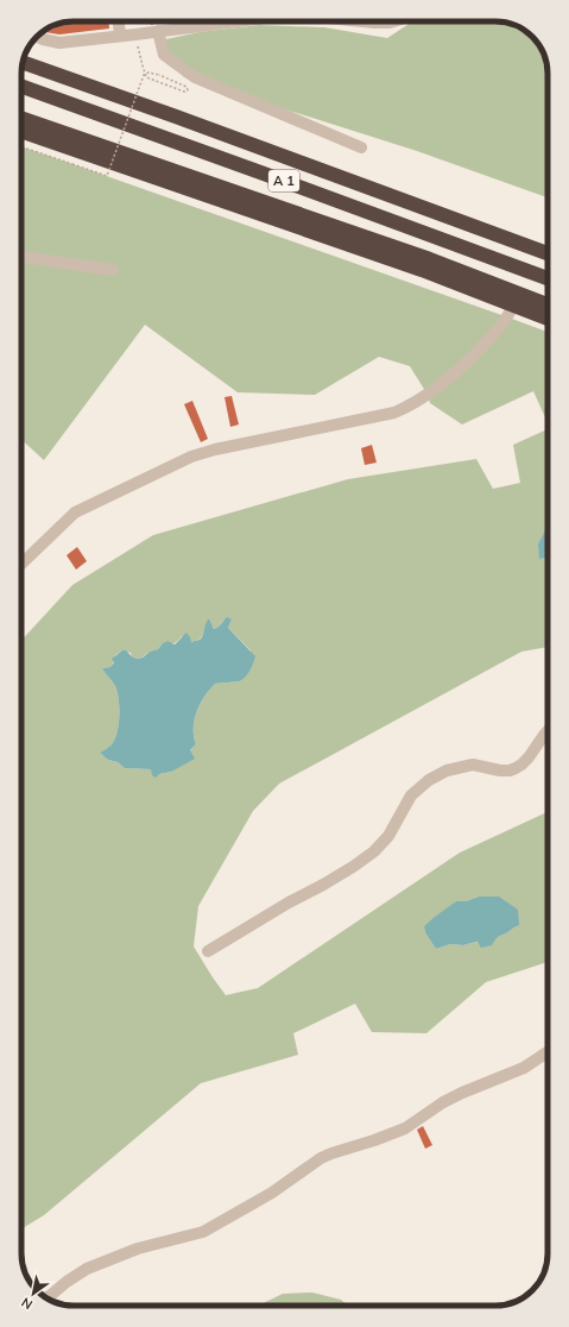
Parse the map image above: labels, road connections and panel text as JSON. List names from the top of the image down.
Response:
{
  "streets": {
    "highway": ["A 1"]
  },
  "north": "bottom left"
}
